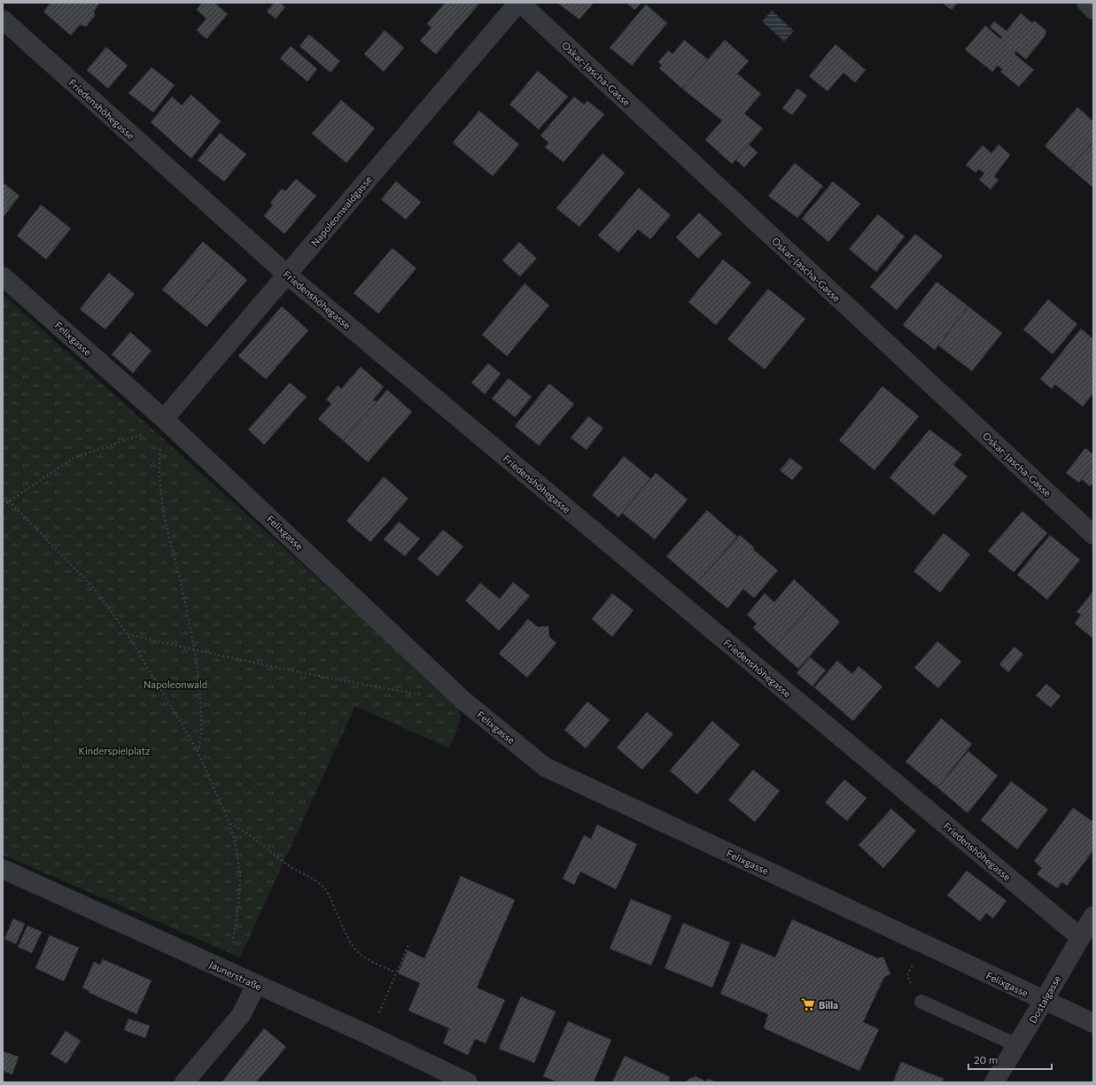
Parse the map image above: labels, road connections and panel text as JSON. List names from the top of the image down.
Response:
{
  "streets": {
    "street": [
      "Oskar-Jascha-Gasse",
      "Friedenshöhegasse",
      "Napoleonwaldgasse",
      "Felixgasse",
      "Jaunerstraße",
      "Dostalgasse"
    ]
  },
  "crossings": [
    ["Oskar-Jascha-Gasse", "Napoleonwaldgasse"],
    ["Friedenshöhegasse", "Napoleonwaldgasse"],
    ["Friedenshöhegasse", "Dostalgasse"],
    ["Napoleonwaldgasse", "Felixgasse"],
    ["Felixgasse", "Dostalgasse"]
  ],
  "parks": ["Napoleonwald", "Kinderspielplatz"],
  "places": {
    "supermarket": ["Billa"]
  },
  "scale_bar": "20 m"
}
